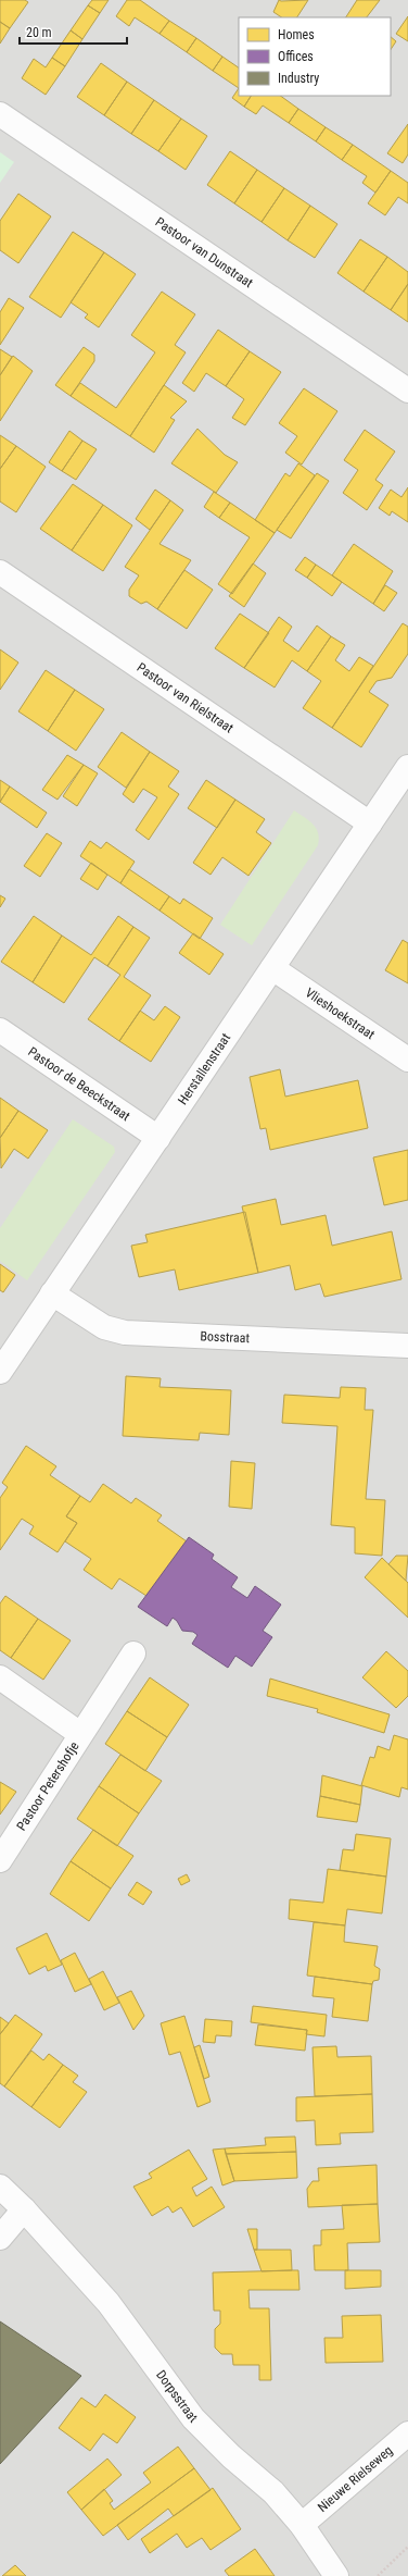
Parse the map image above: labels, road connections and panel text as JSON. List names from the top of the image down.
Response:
{
  "streets": {
    "street": [
      "Pastoor van Dunstraat",
      "Pastoor van Rielstraat",
      "Vlieshoekstraat",
      "Herstallenstraat",
      "Pastoor de Beeckstraat",
      "Bosstraat",
      "Pastoor Petershofje",
      "Dorpsstraat",
      "Nieuwe Rielseweg"
    ]
  },
  "crossings": [
    ["Pastoor van Rielstraat", "Herstallenstraat"],
    ["Vlieshoekstraat", "Herstallenstraat"],
    ["Herstallenstraat", "Pastoor de Beeckstraat"],
    ["Herstallenstraat", "Bosstraat"],
    ["Dorpsstraat", "Nieuwe Rielseweg"]
  ],
  "legend": ["Homes", "Offices", "Industry"],
  "scale_bar": "20 m"
}
